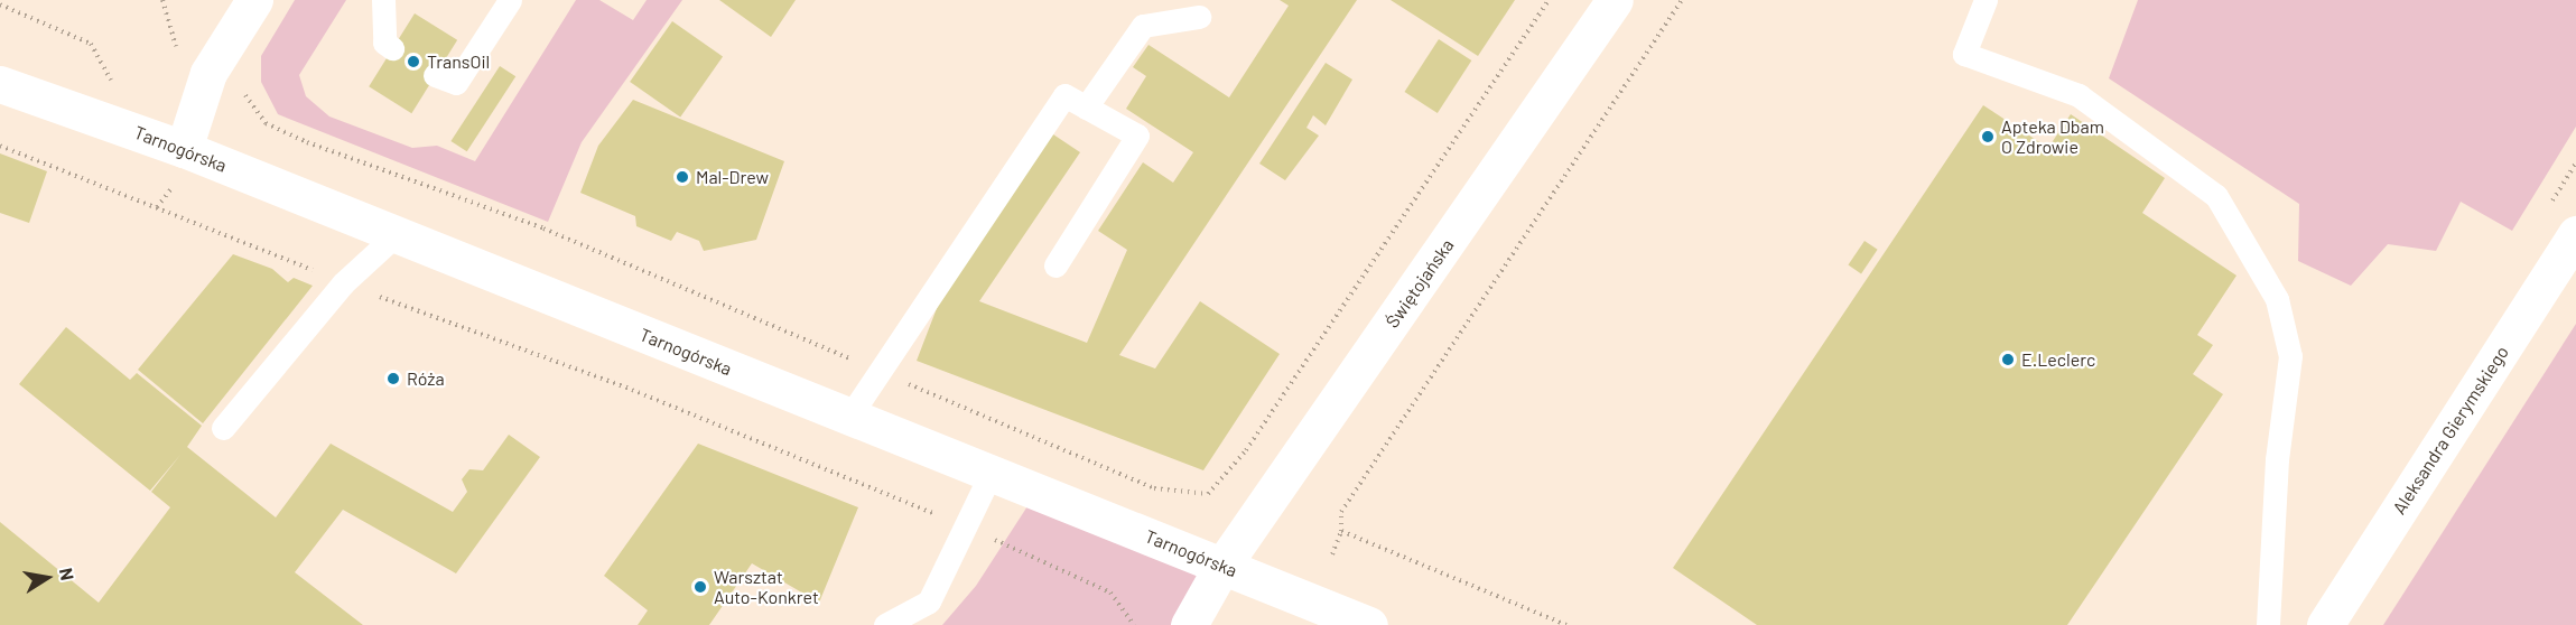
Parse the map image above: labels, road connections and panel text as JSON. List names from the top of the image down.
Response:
{
  "streets": {
    "main road": ["Tarnogórska", "Świętojańska", "Aleksandra Gierymskiego"]
  },
  "crossings": [
    ["Tarnogórska", "Świętojańska"]
  ],
  "places": [
    "TransOil",
    "Apteka Dbam O Zdrowie",
    "Mal-Drew",
    "E.Leclerc",
    "Róża",
    "Warsztat Auto-Konkret"
  ],
  "north": "right"
}
